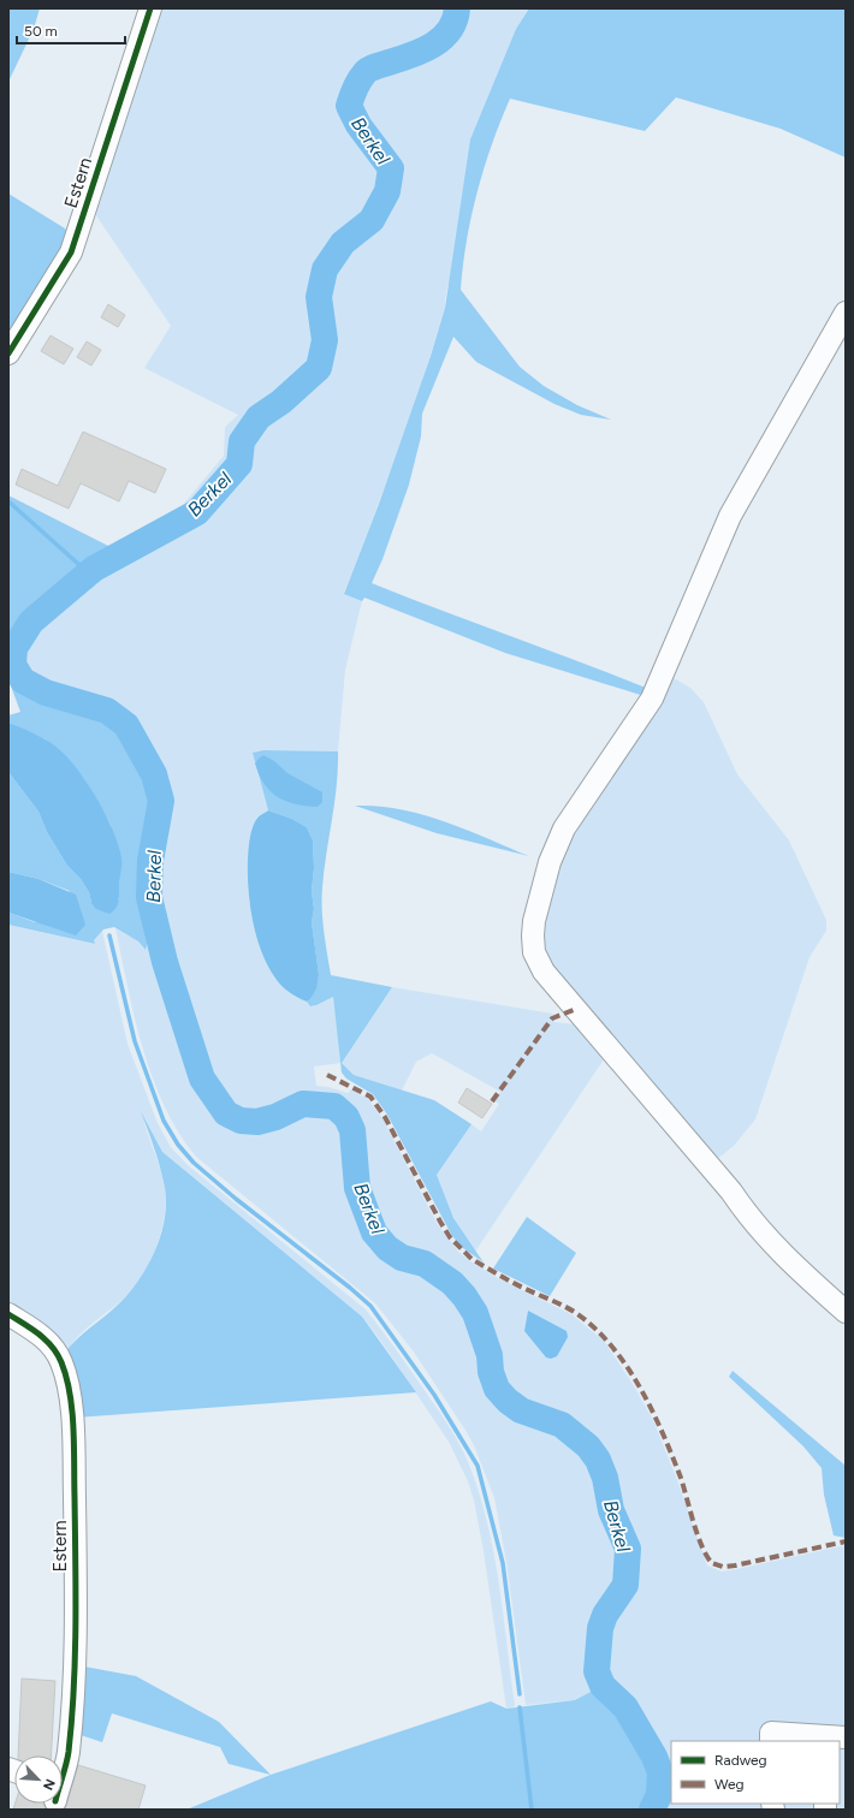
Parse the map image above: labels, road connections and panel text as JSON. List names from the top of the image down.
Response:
{
  "streets": {
    "street": ["Estern"]
  },
  "water": ["Berkel"],
  "legend": ["Radweg", "Weg"],
  "scale_bar": "50 m",
  "north": "bottom right"
}
